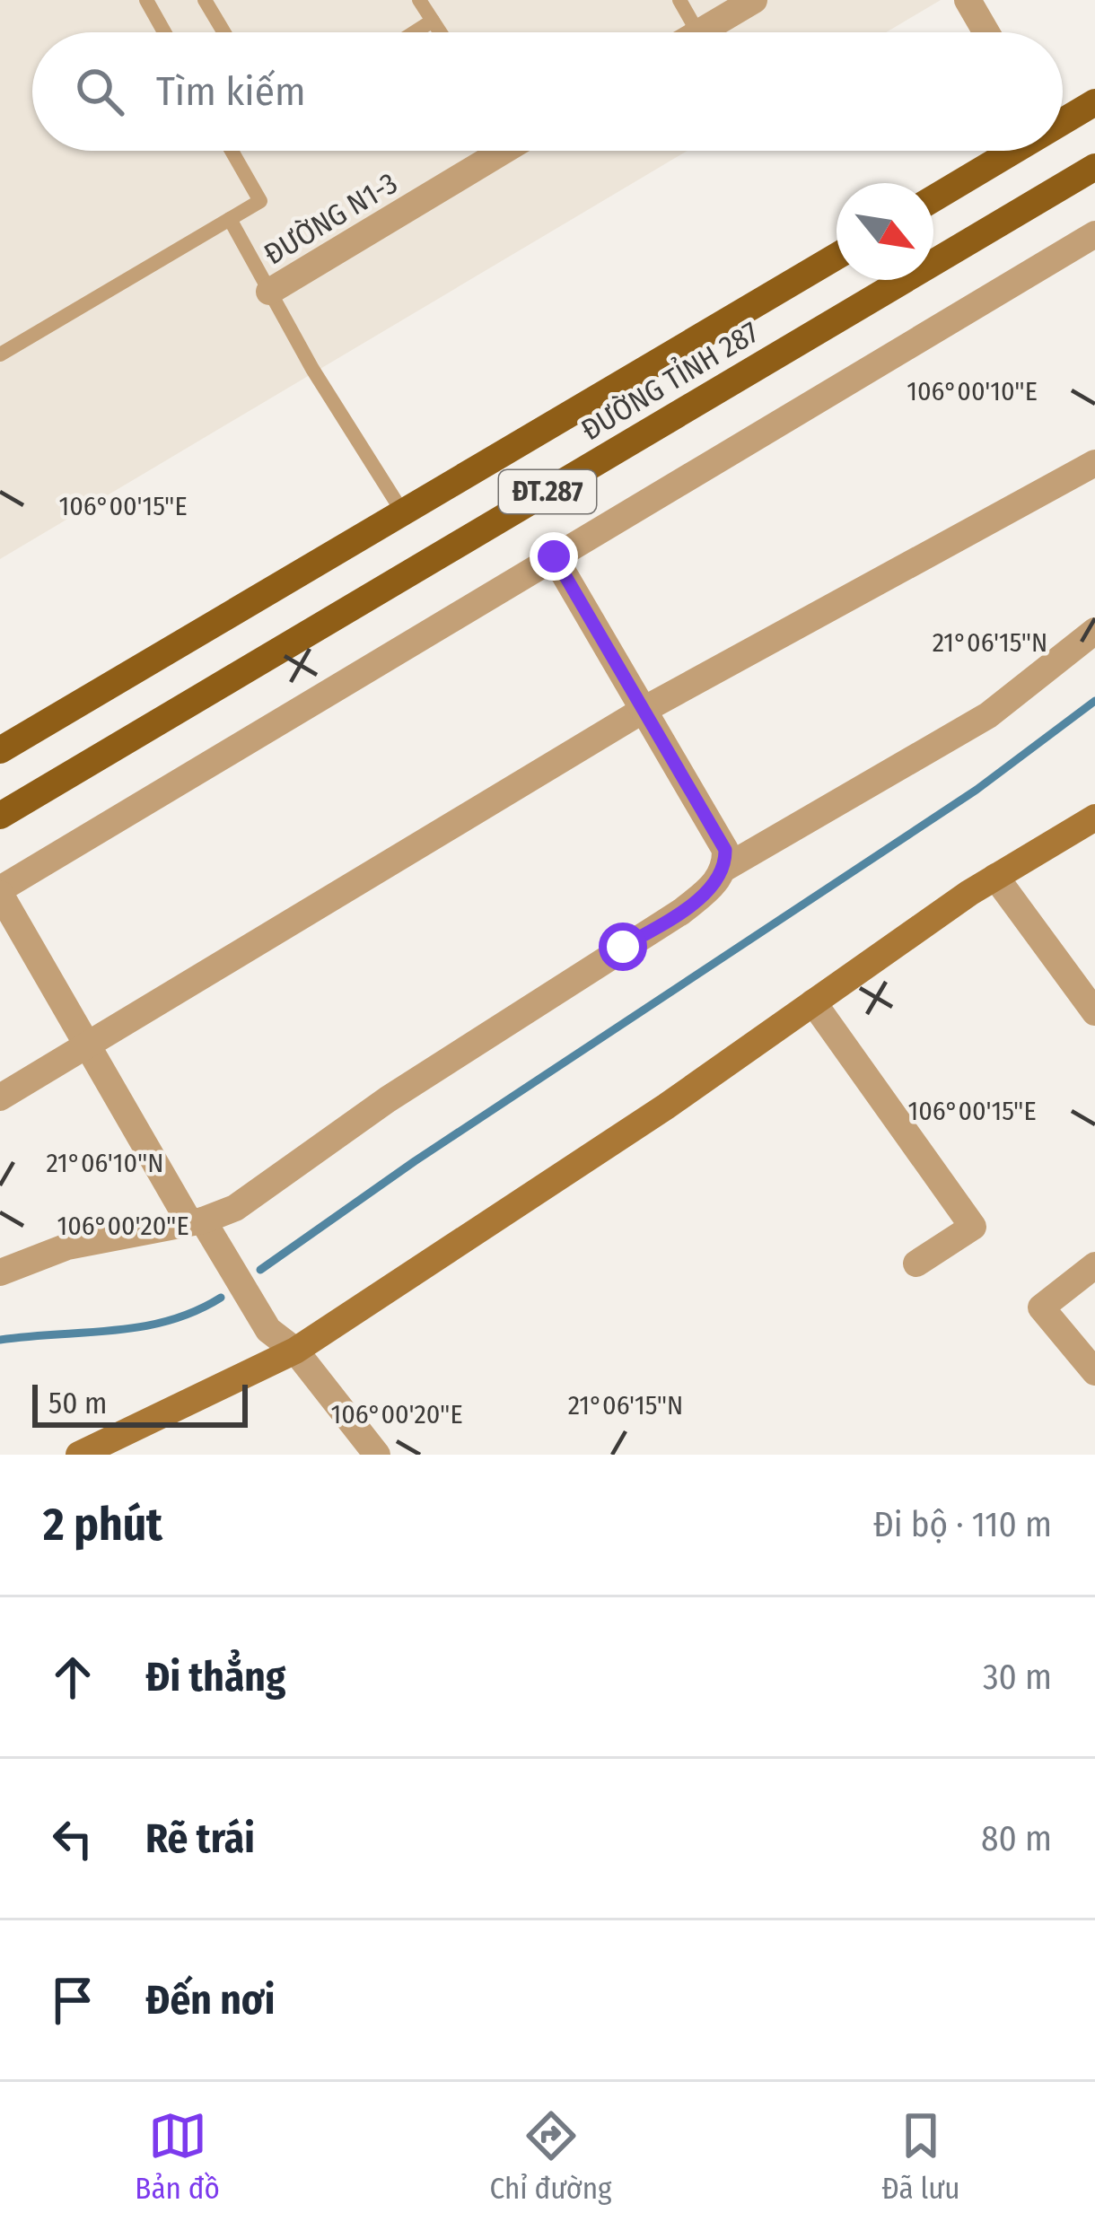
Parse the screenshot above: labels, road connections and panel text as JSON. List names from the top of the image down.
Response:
{
  "streets": {
    "main road": ["ĐƯỜNG TỈNH 287", "ĐT.287"],
    "street": ["ĐƯỜNG N1-3"]
  },
  "scale_bar": "50 m",
  "north": "bottom right",
  "page": {
    "search": "Tìm kiếm",
    "scale": "50 m",
    "heading": ["2 phút", "Đi bộ · 110 m"],
    "list": [
      ["Đi thẳng", "30 m"],
      ["Rẽ trái", "80 m"],
      "Đến nơi"
    ],
    "nav": ["Bản đồ", "Chỉ đường", "Đã lưu"]
  },
  "coordinates": [
    "106°00'10\"E",
    "106°00'15\"E",
    "21°06'15\"N",
    "21°06'10\"N",
    "106°00'20\"E"
  ]
}
